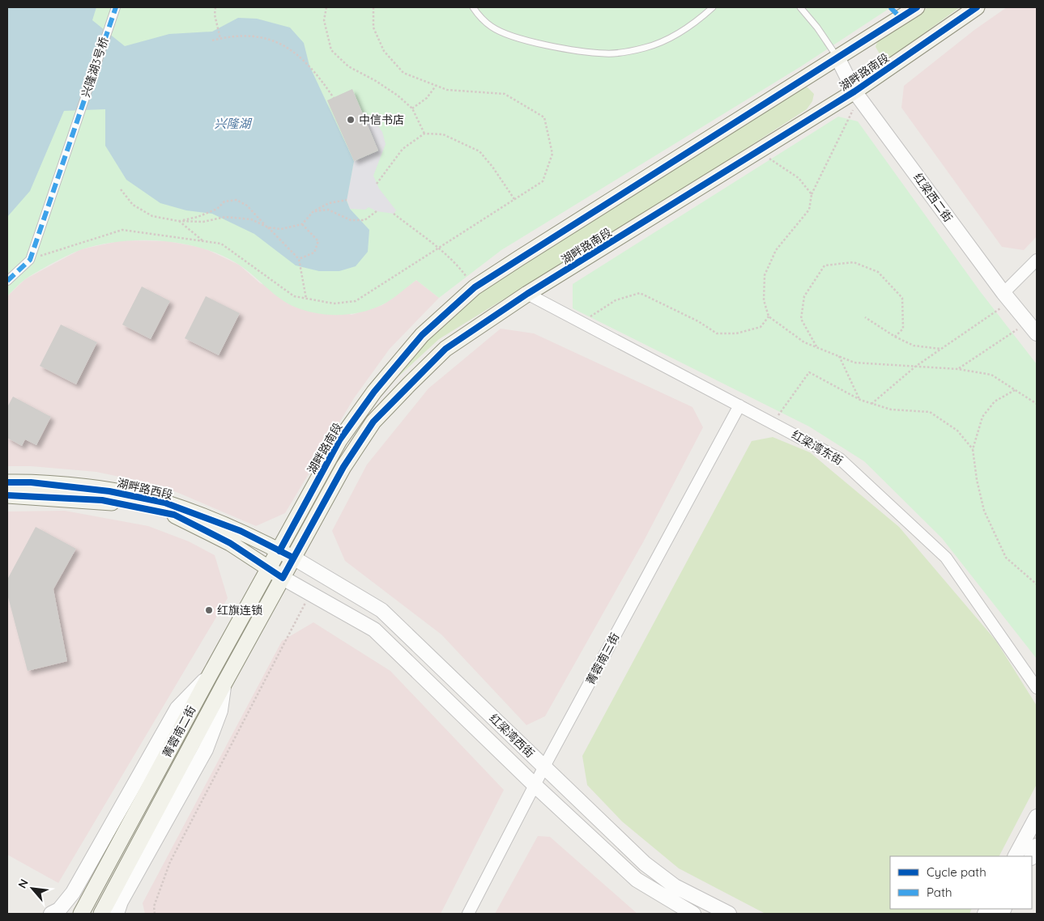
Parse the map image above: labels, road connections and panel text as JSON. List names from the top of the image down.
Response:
{
  "streets": {
    "main road": ["湖畔路南段", "湖畔路西段", "菁蓉南二街"],
    "street": [
      "兴隆湖3号桥",
      "红梁西二街",
      "红梁湾东街",
      "菁蓉南三街",
      "红梁湾西街"
    ]
  },
  "crossings": [
    ["湖畔路南段", "红梁西二街"],
    ["湖畔路南段", "红梁湾东街"],
    ["湖畔路南段", "湖畔路西段"],
    ["湖畔路南段", "菁蓉南二街"],
    ["湖畔路南段", "红梁湾西街"],
    ["红梁湾东街", "菁蓉南三街"],
    ["湖畔路西段", "菁蓉南二街"],
    ["湖畔路西段", "红梁湾西街"],
    ["菁蓉南三街", "红梁湾西街"],
    ["菁蓉南二街", "红梁湾西街"]
  ],
  "water": ["兴隆湖"],
  "places": ["中信书店", "红旗连锁"],
  "legend": ["Cycle path", "Path"],
  "north": "top left"
}
